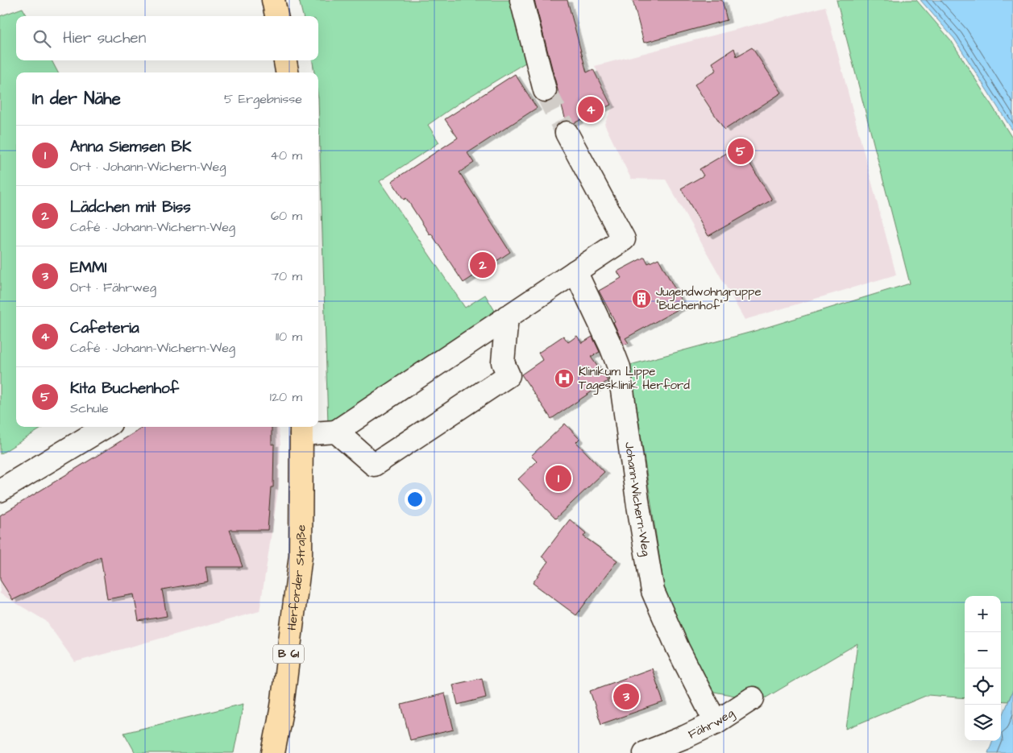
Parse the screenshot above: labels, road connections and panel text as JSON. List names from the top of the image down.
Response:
{
  "streets": {
    "main road": ["Herforder Straße", "B 61"],
    "street": ["Johann-Wichern-Weg", "Fährweg"]
  },
  "crossings": [
    ["Johann-Wichern-Weg", "Fährweg"]
  ],
  "places": {
    "building": ["Jugendwohngruppe \"Buchenhof\""],
    "hospital": ["Klinikum Lippe Tagesklinik Herford"]
  },
  "page": {
    "search": "Hier suchen",
    "heading": ["In der Nähe", "5 Ergebnisse"],
    "pins": [
      "4",
      "5",
      "2",
      "1",
      "3"
    ],
    "list": [
      {
        "mark": "1",
        "name": "Anna Siemsen BK",
        "note": "Ort · Johann-Wichern-Weg",
        "value": "40 m"
      },
      {
        "mark": "2",
        "name": "Lädchen mit Biss",
        "note": "Café · Johann-Wichern-Weg",
        "value": "60 m"
      },
      {
        "mark": "3",
        "name": "EMMI",
        "note": "Ort · Fährweg",
        "value": "70 m"
      },
      {
        "mark": "4",
        "name": "Cafeteria",
        "note": "Café · Johann-Wichern-Weg",
        "value": "110 m"
      },
      {
        "mark": "5",
        "name": "Kita Buchenhof",
        "note": "Schule",
        "value": "120 m"
      }
    ],
    "map_buttons": ["+", "−"]
  }
}
